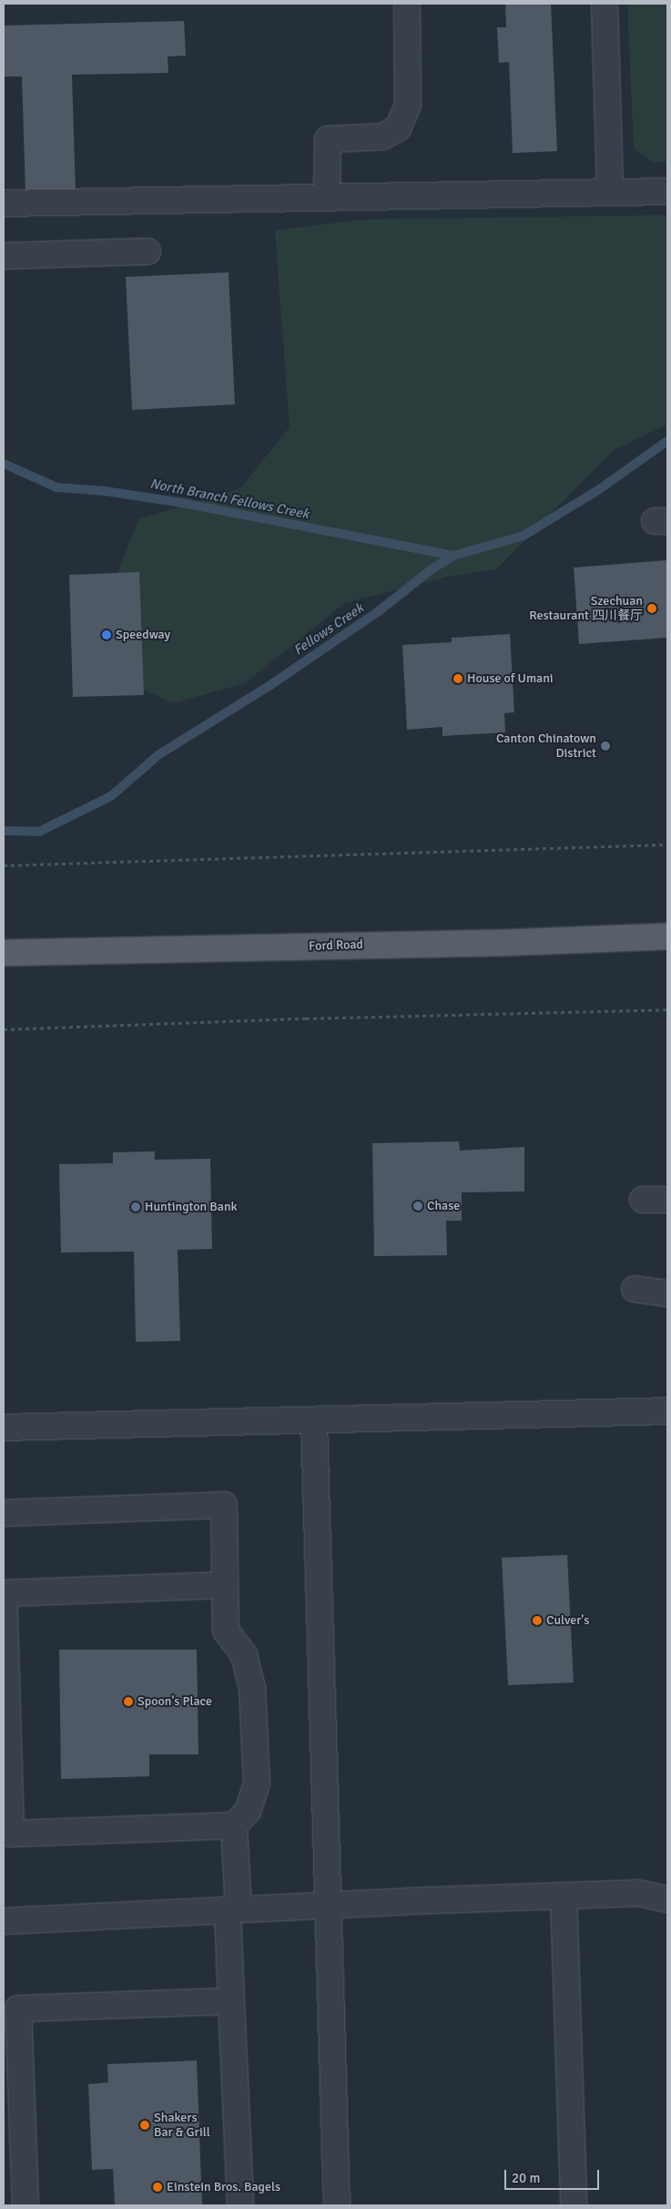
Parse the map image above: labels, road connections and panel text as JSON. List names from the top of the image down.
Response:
{
  "streets": {
    "main road": ["Ford Road"]
  },
  "water": ["North Branch Fellows Creek", "Fellows Creek"],
  "places": [
    "Szechuan Restaurant 四川餐厅",
    "Speedway",
    "House of Umani",
    "Canton Chinatown District",
    "Chase",
    "Huntington Bank",
    "Culver's",
    "Spoon's Place",
    "Shakers Bar & Grill",
    "Einstein Bros. Bagels"
  ],
  "scale_bar": "20 m"
}
